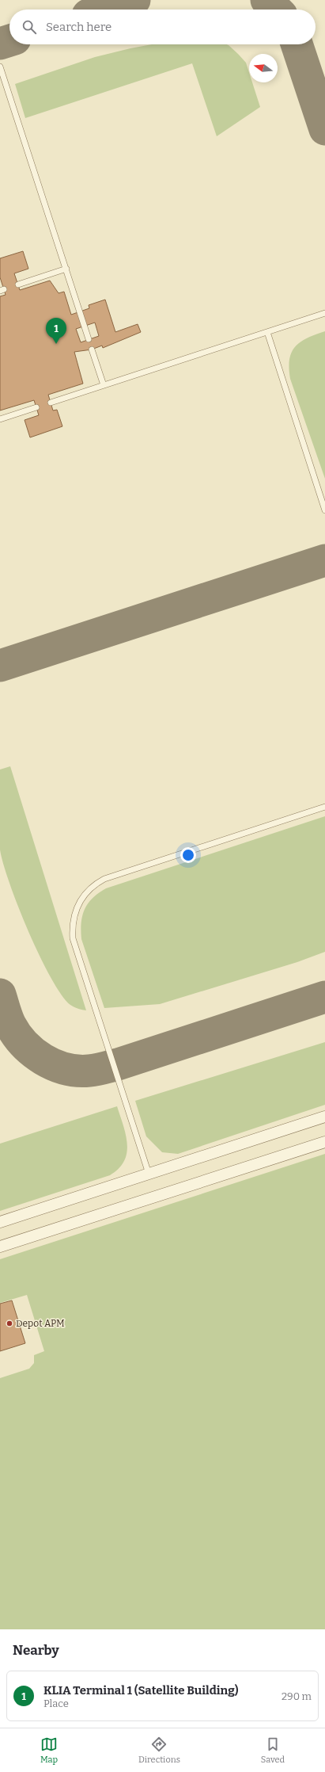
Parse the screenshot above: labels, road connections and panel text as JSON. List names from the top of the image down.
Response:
{
  "places": ["Depot APM"],
  "north": "left",
  "page": {
    "search": "Search here",
    "pins": "1",
    "heading": "Nearby",
    "list": [
      {
        "mark": "1",
        "name": "KLIA Terminal 1 (Satellite Building)",
        "note": "Place",
        "value": "290 m"
      }
    ],
    "nav": ["Map", "Directions", "Saved"]
  }
}
